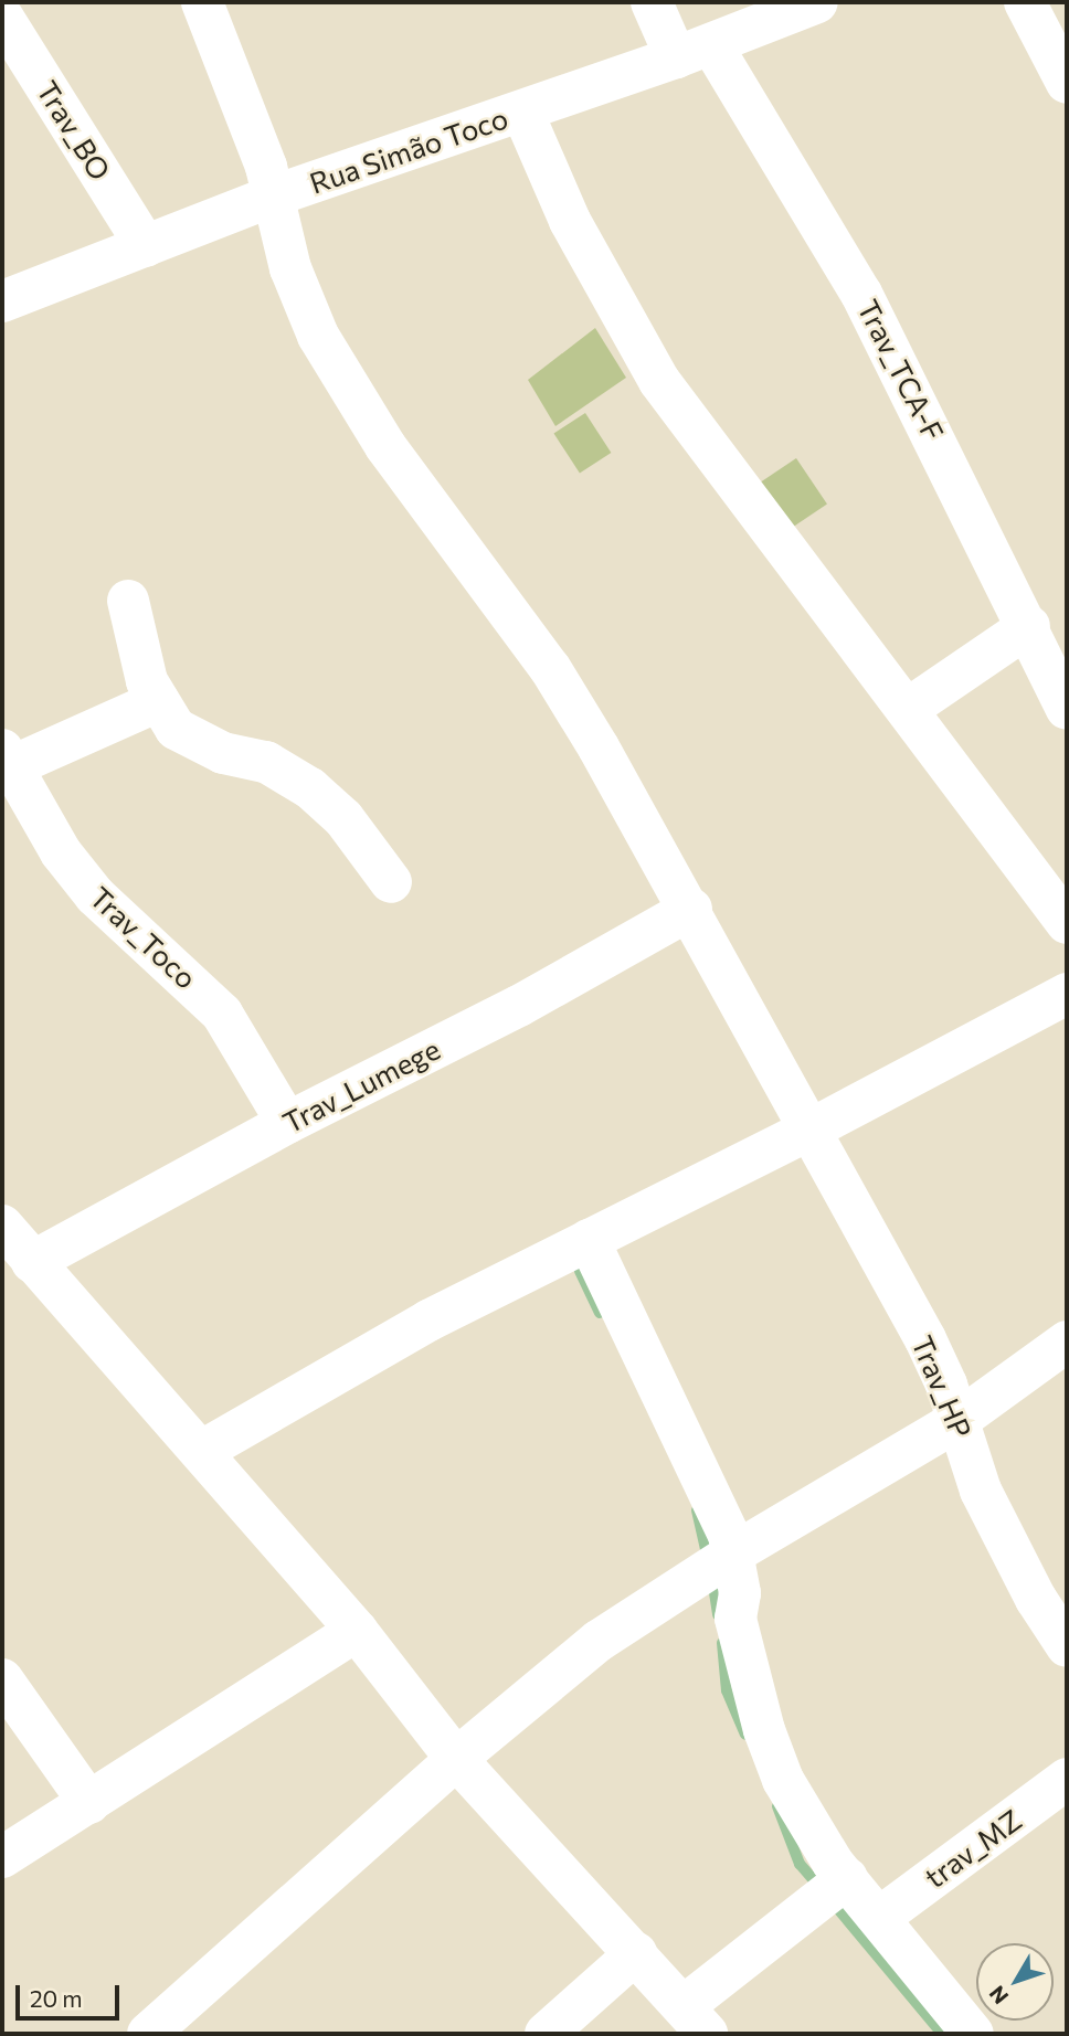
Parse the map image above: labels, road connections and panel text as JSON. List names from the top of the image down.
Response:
{
  "streets": {
    "street": [
      "Trav_BO",
      "Rua Simão Toco",
      "Trav_TCA-F",
      "Trav_Toco",
      "Trav_Lumege",
      "Trav_HP",
      "trav_MZ"
    ]
  },
  "crossings": [
    ["Trav_BO", "Rua Simão Toco"],
    ["Rua Simão Toco", "Trav_TCA-F"],
    ["Rua Simão Toco", "Trav_HP"],
    ["Trav_Toco", "Trav_Lumege"],
    ["Trav_Lumege", "Trav_HP"]
  ],
  "scale_bar": "20 m",
  "north": "bottom left"
}
